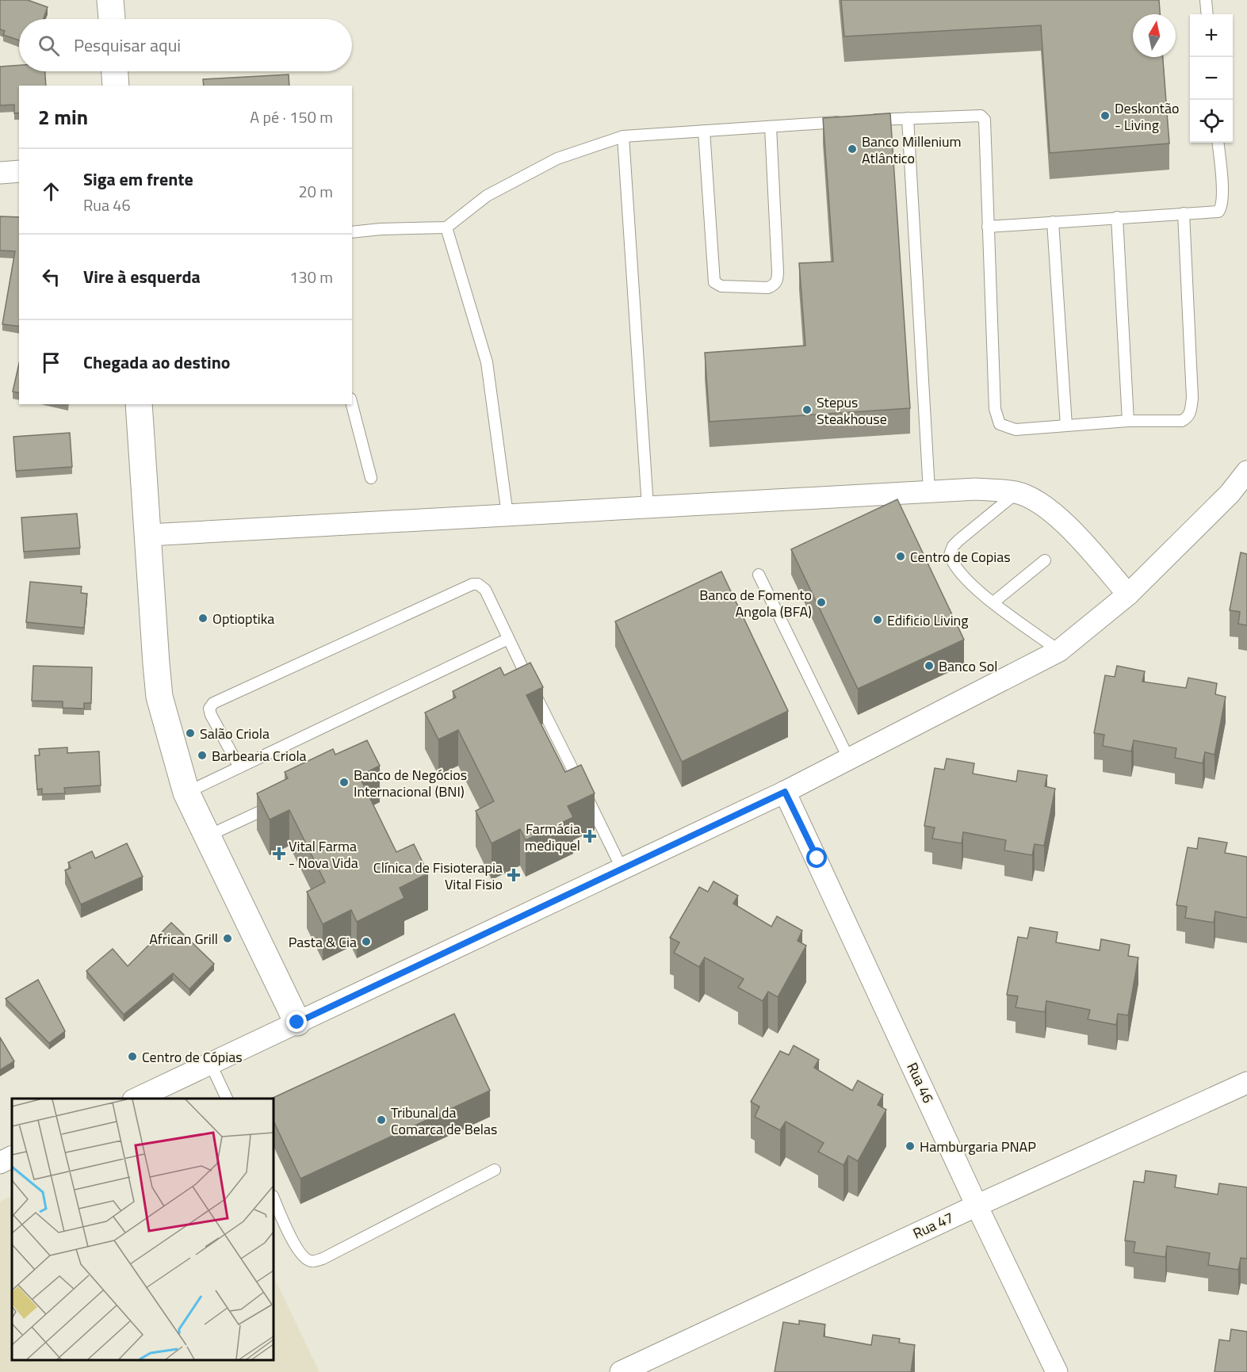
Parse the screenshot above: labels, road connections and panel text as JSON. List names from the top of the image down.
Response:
{
  "streets": {
    "street": ["Rua 46", "Rua 47"]
  },
  "crossings": [
    ["Rua 46", "Rua 47"]
  ],
  "places": {
    "other": [
      "Deskontão - Living",
      "Banco Millenium Atlântico",
      "Stepus Steakhouse",
      "Centro de Copias",
      "Banco de Fomento Angola (BFA)",
      "Optioptika",
      "Edificio Living",
      "Banco Sol",
      "Salão Criola",
      "Barbearia Criola",
      "Banco de Negócios Internacional (BNI)",
      "African Grill",
      "Pasta & Cia",
      "Centro de Cópias",
      "Tribunal da Comarca de Belas",
      "Hamburgaria PNAP"
    ],
    "health": ["Farmácia mediquel", "Vital Farma - Nova Vida", "Clínica de Fisioterapia Vital Fisio"]
  },
  "north": "top",
  "page": {
    "map_buttons": ["+", "−"],
    "search": "Pesquisar aqui",
    "heading": ["2 min", "A pé · 150 m"],
    "list": [
      ["Siga em frente", "Rua 46", "20 m"],
      ["Vire à esquerda", "130 m"],
      "Chegada ao destino"
    ]
  }
}
